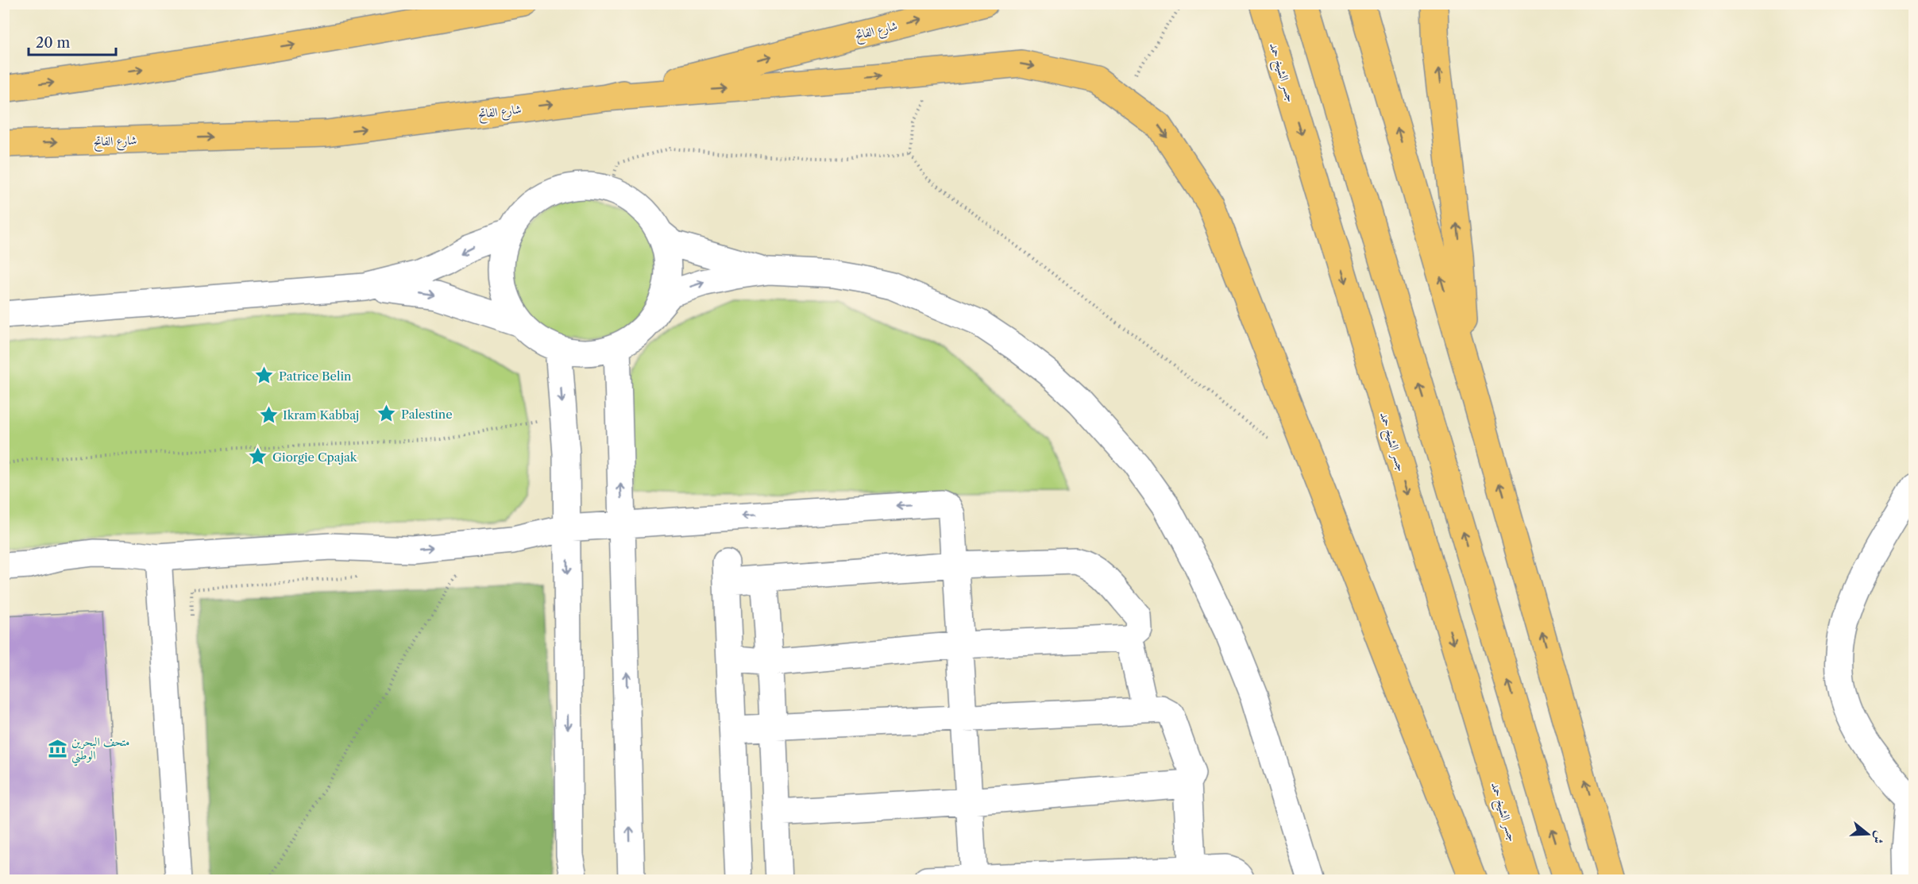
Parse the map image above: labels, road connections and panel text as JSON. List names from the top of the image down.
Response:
{
  "streets": {
    "main road": ["شارع الفاتح", "جسر الشيخ حمد"]
  },
  "places": {
    "place": [
      "Patrice Belin",
      "Palestine",
      "Ikram Kabbaj",
      "Giorgie Cpajak"
    ],
    "museum": ["متحف البحرين الوطني"]
  },
  "scale_bar": "20 m",
  "north": "right"
}
